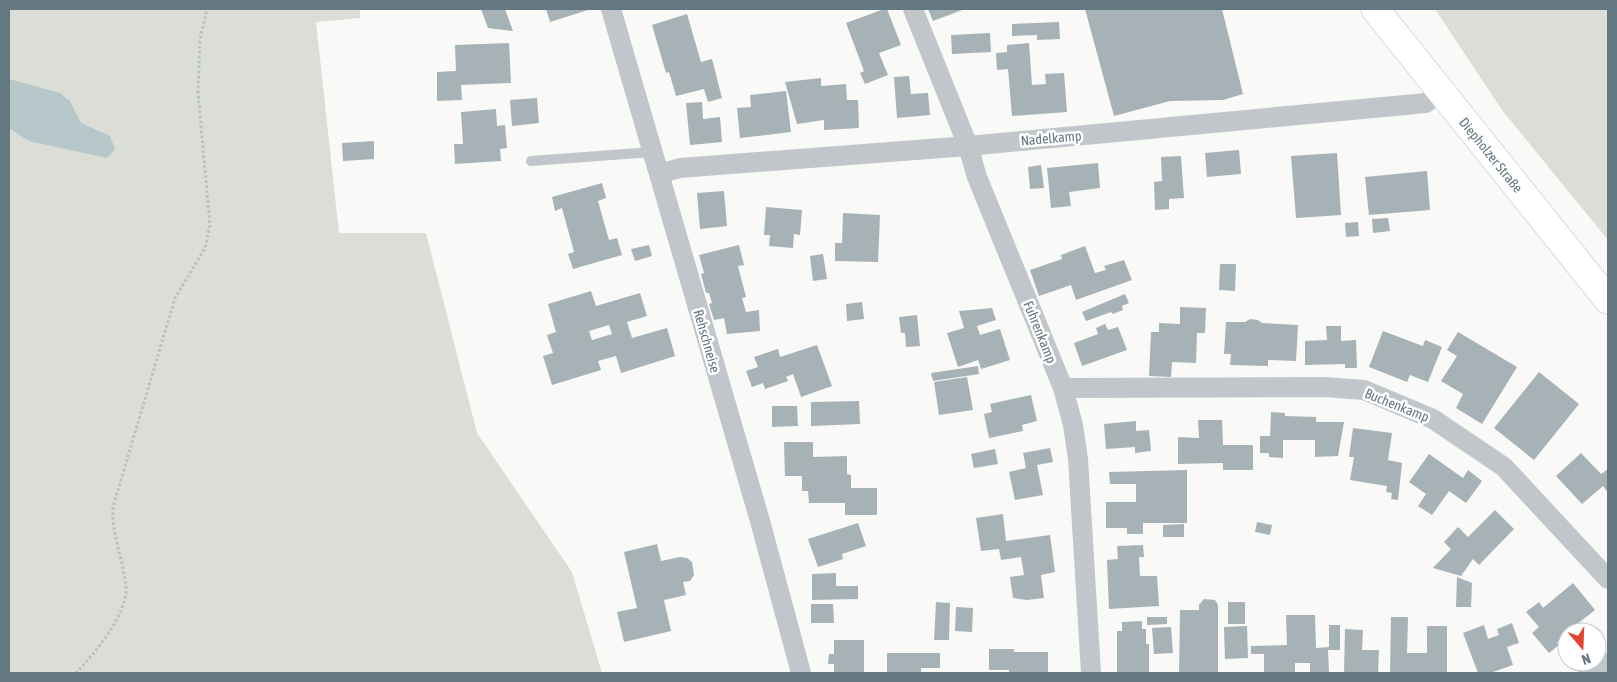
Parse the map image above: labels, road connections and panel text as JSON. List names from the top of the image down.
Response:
{
  "streets": {
    "main road": ["Diepholzer Straße"],
    "street": [
      "Nadelkamp",
      "Fuhrenkamp",
      "Rehschneise",
      "Buchenkamp"
    ]
  },
  "crossings": [
    ["Nadelkamp", "Diepholzer Straße"],
    ["Nadelkamp", "Fuhrenkamp"],
    ["Nadelkamp", "Rehschneise"],
    ["Fuhrenkamp", "Buchenkamp"]
  ],
  "north": "bottom"
}
